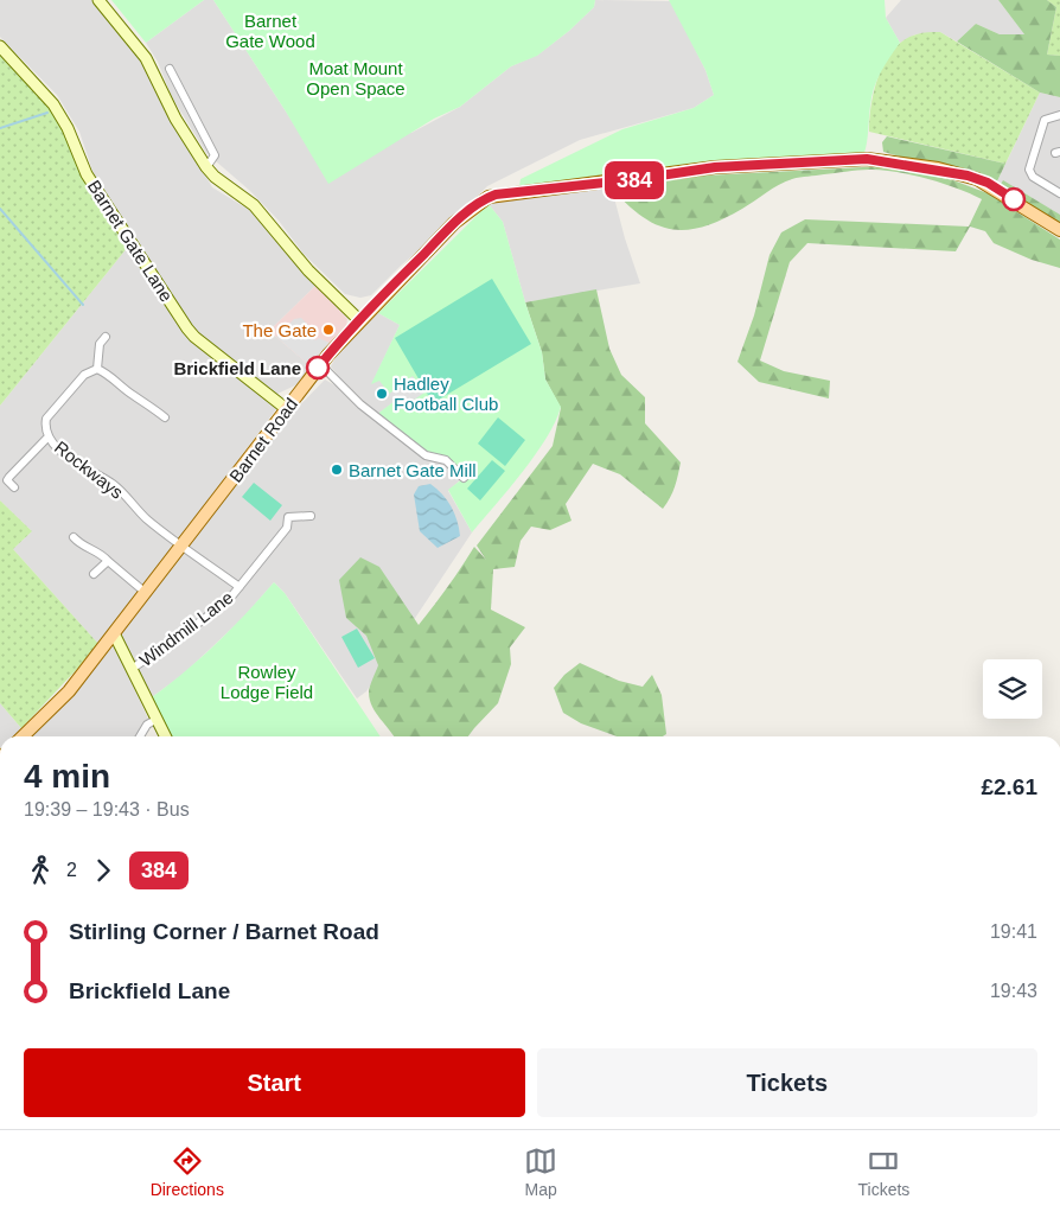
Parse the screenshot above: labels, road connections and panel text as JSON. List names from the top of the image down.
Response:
{
  "streets": {
    "main road": ["Barnet Road"],
    "street": ["Barnet Gate Lane", "Rockways", "Windmill Lane"]
  },
  "crossings": [
    ["Barnet Gate Lane", "Barnet Road"],
    ["Barnet Road", "Rockways"],
    ["Barnet Road", "Windmill Lane"],
    ["Rockways", "Windmill Lane"]
  ],
  "parks": ["Barnet Gate Wood", "Moat Mount Open Space", "Rowley Lodge Field"],
  "places": [
    "The Gate",
    "Brickfield Lane",
    "Hadley Football Club",
    "Barnet Gate Mill"
  ],
  "lines": ["bus line 384"],
  "page": {
    "on_map": "384",
    "heading": ["4 min", "19:39 – 19:43 · Bus", "£2.61"],
    "legs": ["2", "384"],
    "list": [
      {
        "name": "Stirling Corner / Barnet Road",
        "value": "19:41"
      },
      {
        "name": "Brickfield Lane",
        "value": "19:43"
      }
    ],
    "buttons": ["Start", "Tickets"],
    "tabs": ["Directions", "Map", "Tickets"]
  }
}
